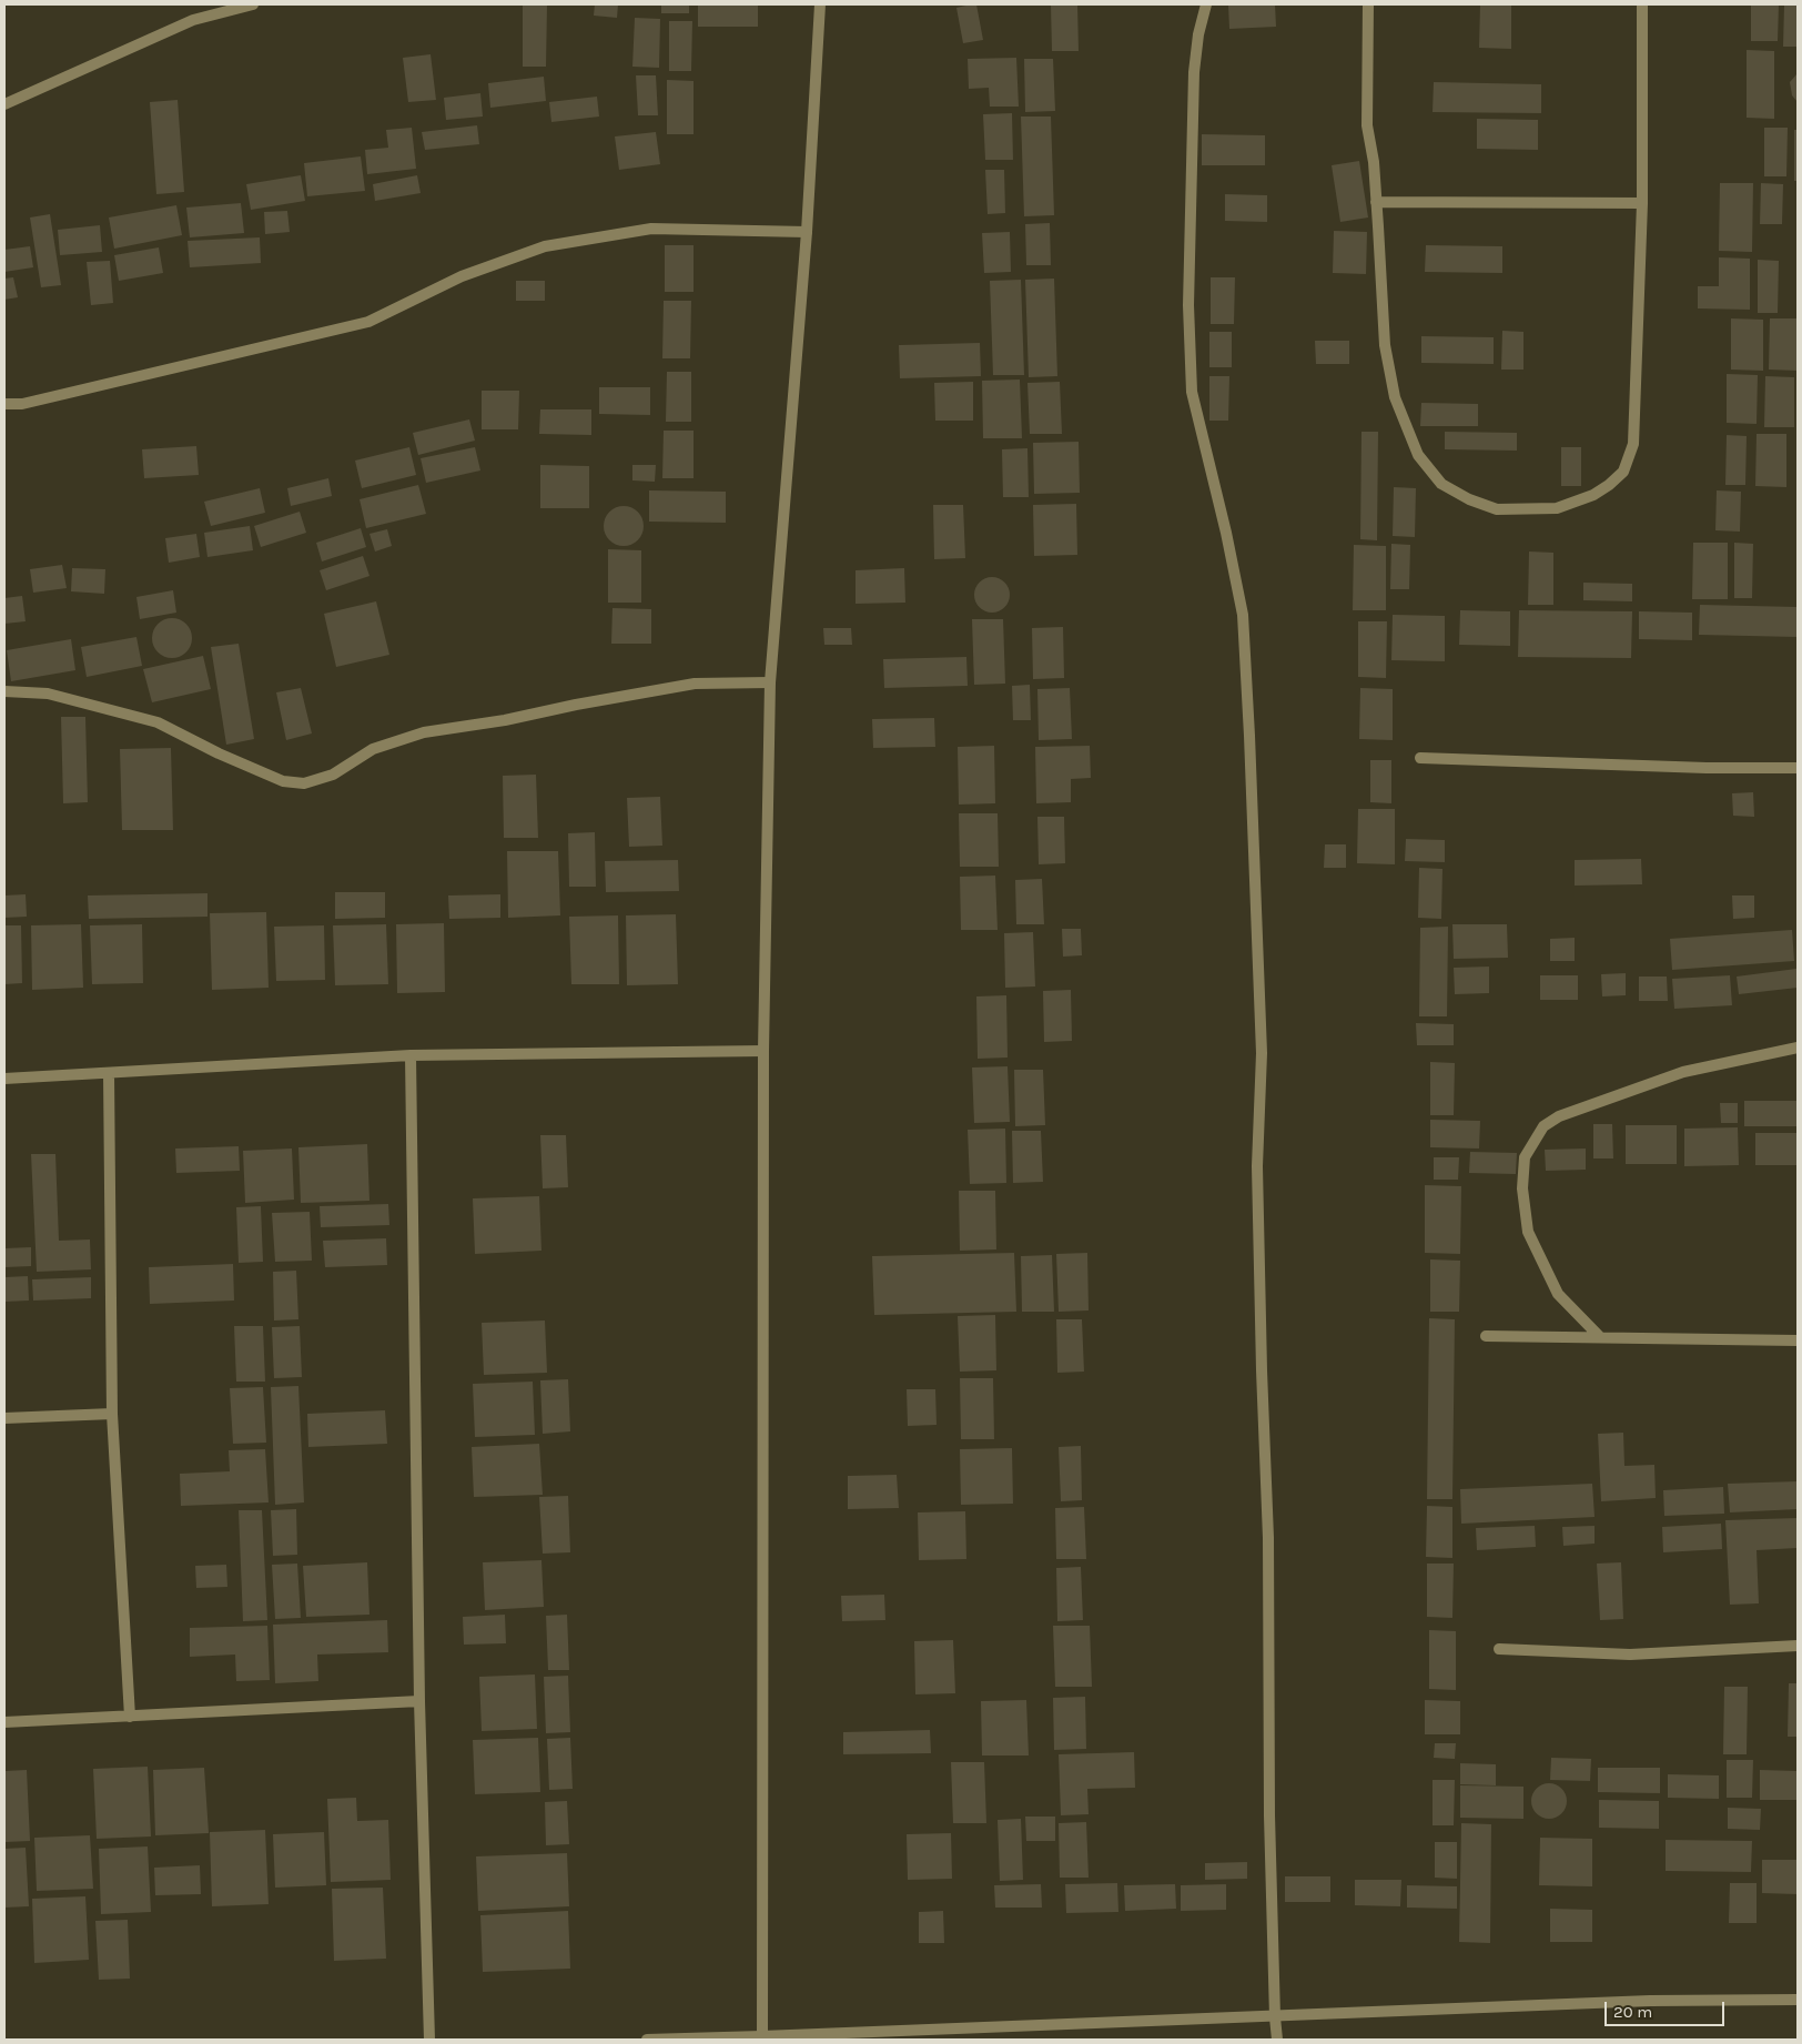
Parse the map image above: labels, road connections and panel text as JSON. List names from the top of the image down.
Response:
{
  "scale_bar": "20 m"
}
